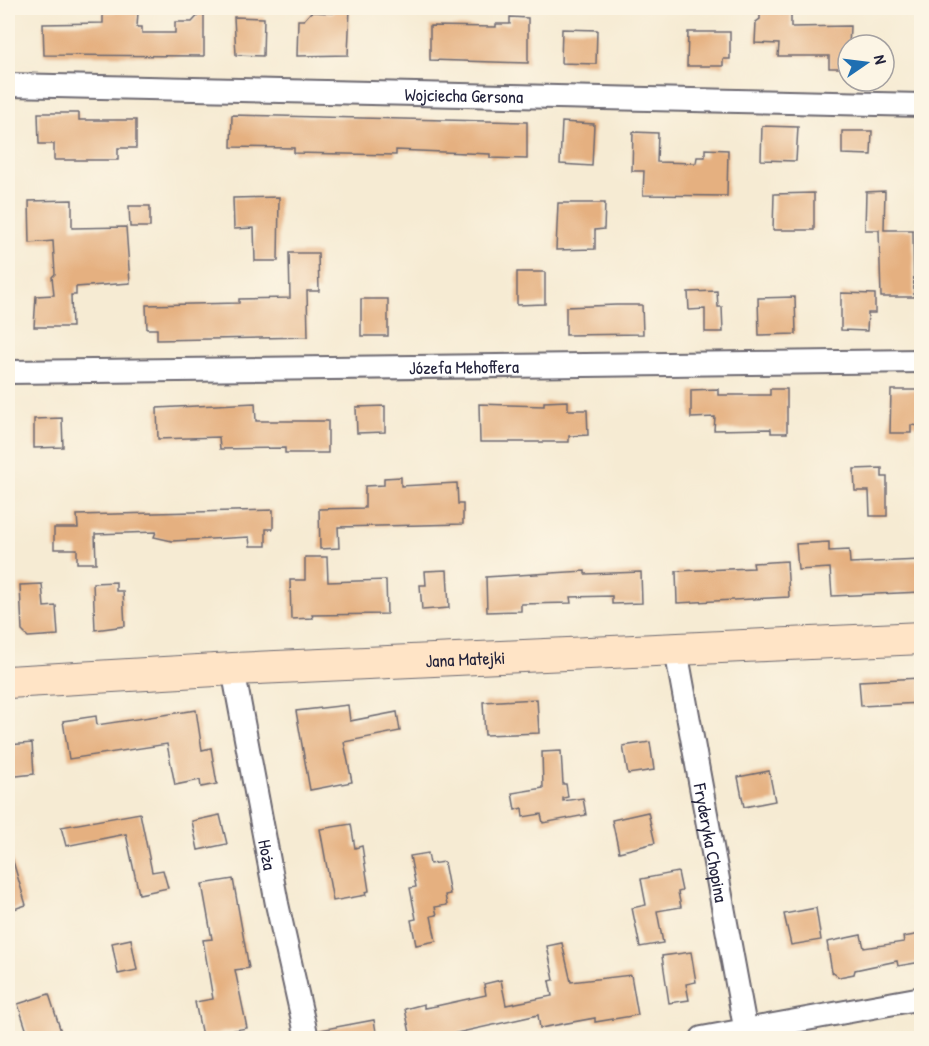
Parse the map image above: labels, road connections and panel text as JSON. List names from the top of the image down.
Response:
{
  "streets": {
    "street": [
      "Wojciecha Gersona",
      "Józefa Mehoffera",
      "Jana Matejki",
      "Fryderyka Chopina",
      "Hoża"
    ]
  },
  "crossings": [
    ["Jana Matejki", "Fryderyka Chopina"],
    ["Jana Matejki", "Hoża"]
  ],
  "north": "right"
}
